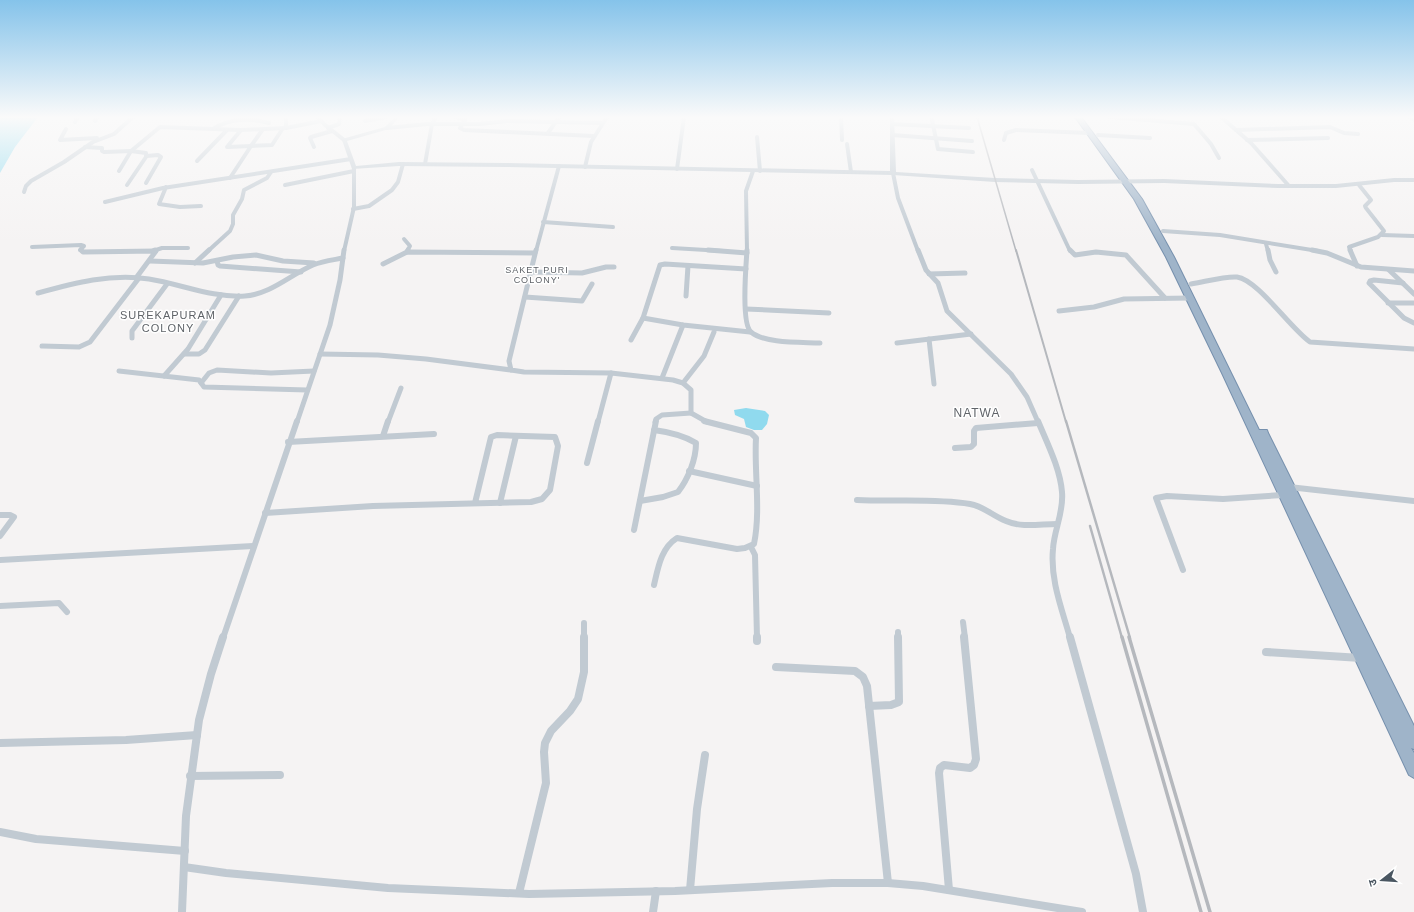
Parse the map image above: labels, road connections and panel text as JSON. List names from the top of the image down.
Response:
{
  "districts": ["SAKET PURI COLONY'", "SUREKAPURAM COLONY", "NATWA"],
  "north": "left"
}
